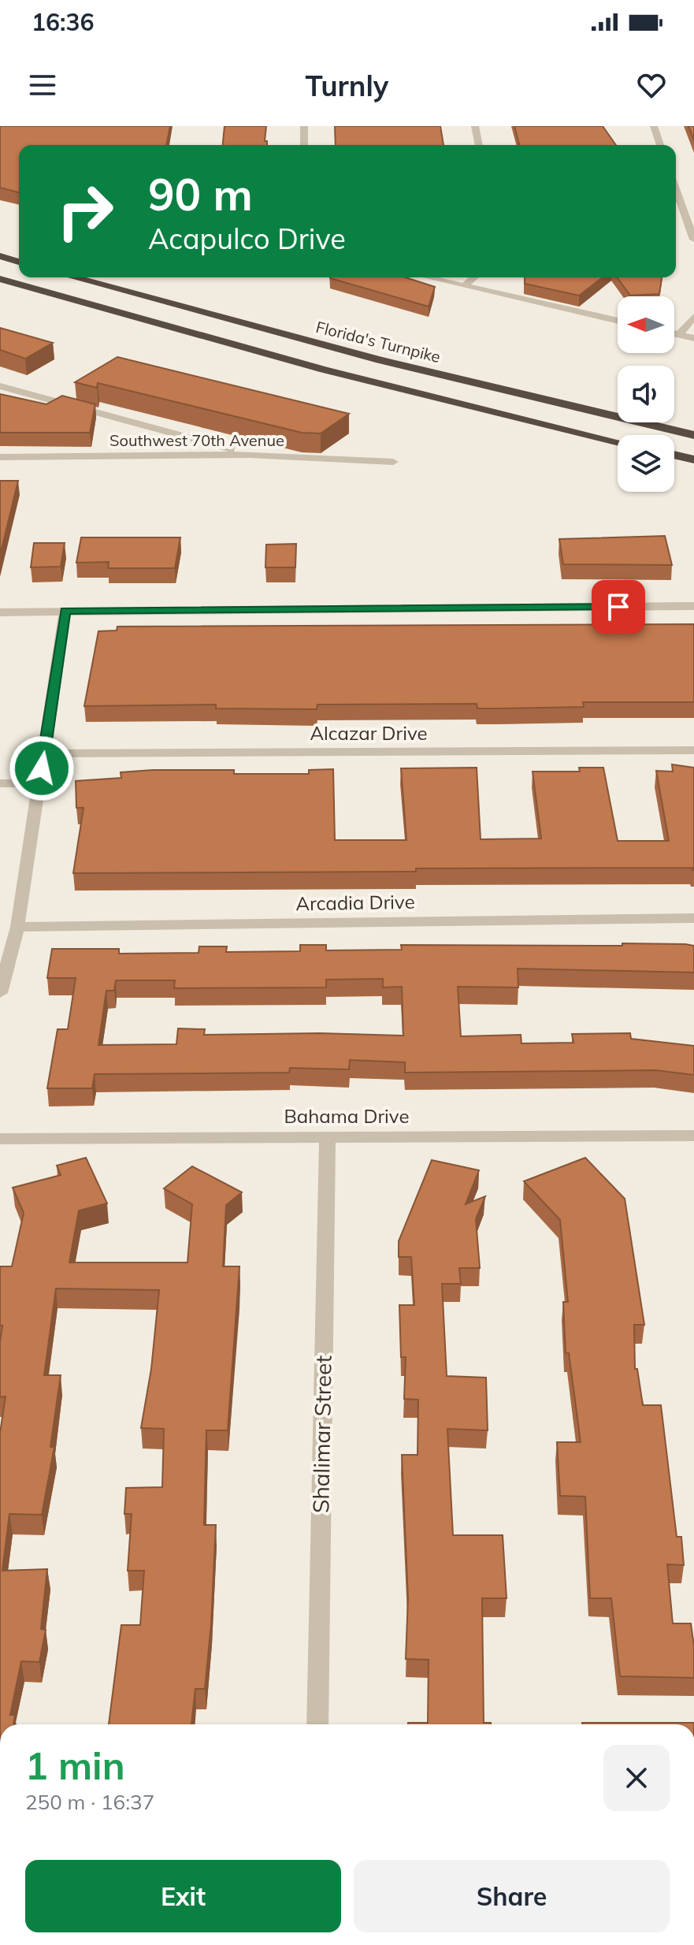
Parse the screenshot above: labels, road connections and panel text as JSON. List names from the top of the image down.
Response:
{
  "streets": {
    "highway": ["Florida's Turnpike"],
    "street": [
      "Southwest 70th Avenue",
      "Alcazar Drive",
      "Arcadia Drive",
      "Bahama Drive",
      "Shalimar Street"
    ]
  },
  "crossings": [
    ["Bahama Drive", "Shalimar Street"]
  ],
  "north": "left",
  "page": {
    "status": "16:36",
    "header": "Turnly",
    "turn": ["90 m", "Acapulco Drive"],
    "heading": ["1 min", "250 m · 16:37"],
    "buttons": ["Exit", "Share"]
  }
}
